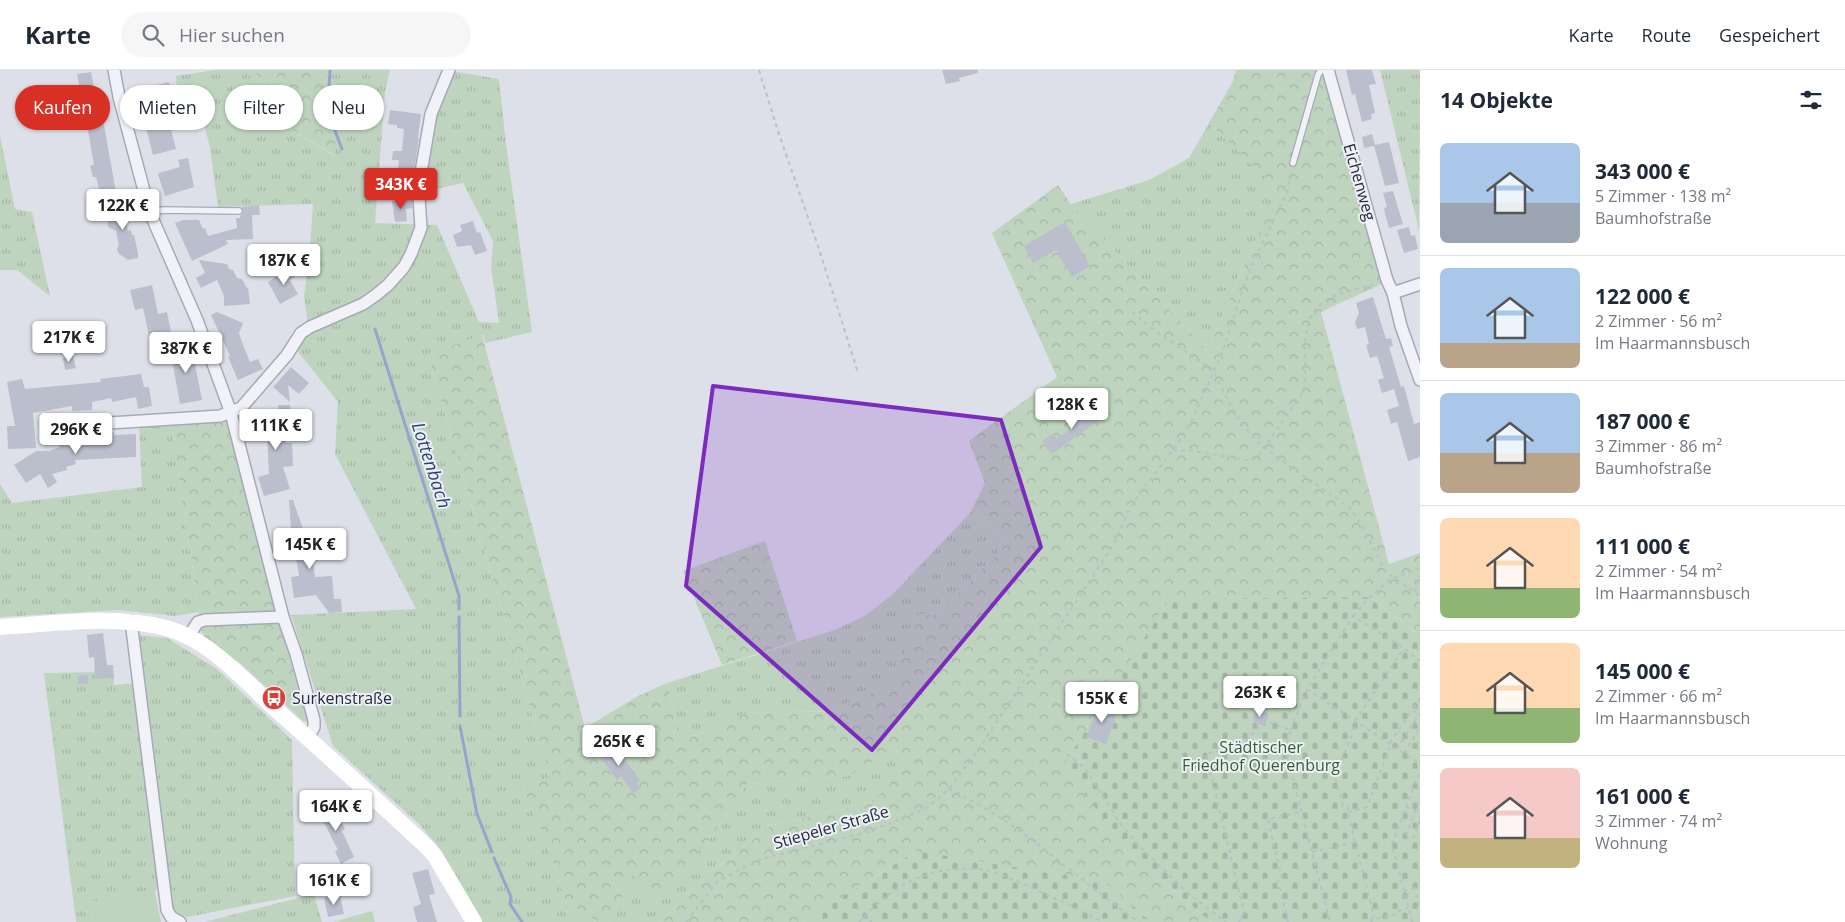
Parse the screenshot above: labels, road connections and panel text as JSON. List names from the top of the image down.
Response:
{
  "streets": {
    "street": ["Eichenweg"],
    "path": ["Stiepeler Straße"]
  },
  "water": ["Lottenbach"],
  "parks": ["Städtischer Friedhof Querenburg"],
  "places": {
    "bus stop": ["Surkenstraße"]
  },
  "page": {
    "header": "Karte",
    "search": "Hier suchen",
    "nav": ["Karte", "Route", "Gespeichert"],
    "heading": "14 Objekte",
    "chip": [
      "Kaufen",
      "Mieten",
      "Filter",
      "Neu"
    ],
    "list": [
      {
        "name": "343 000 €",
        "note": "5 Zimmer · 138 m² · Baumhofstraße"
      },
      {
        "name": "122 000 €",
        "note": "2 Zimmer · 56 m² · Im Haarmannsbusch"
      },
      {
        "name": "187 000 €",
        "note": "3 Zimmer · 86 m² · Baumhofstraße"
      },
      {
        "name": "111 000 €",
        "note": "2 Zimmer · 54 m² · Im Haarmannsbusch"
      },
      {
        "name": "145 000 €",
        "note": "2 Zimmer · 66 m² · Im Haarmannsbusch"
      },
      {
        "name": "161 000 €",
        "note": "3 Zimmer · 74 m² · Wohnung"
      }
    ],
    "price": [
      "343K €",
      "122K €",
      "187K €",
      "217K €",
      "387K €",
      "128K €",
      "111K €",
      "296K €",
      "145K €",
      "263K €",
      "155K €",
      "265K €",
      "164K €",
      "161K €"
    ]
  }
}
